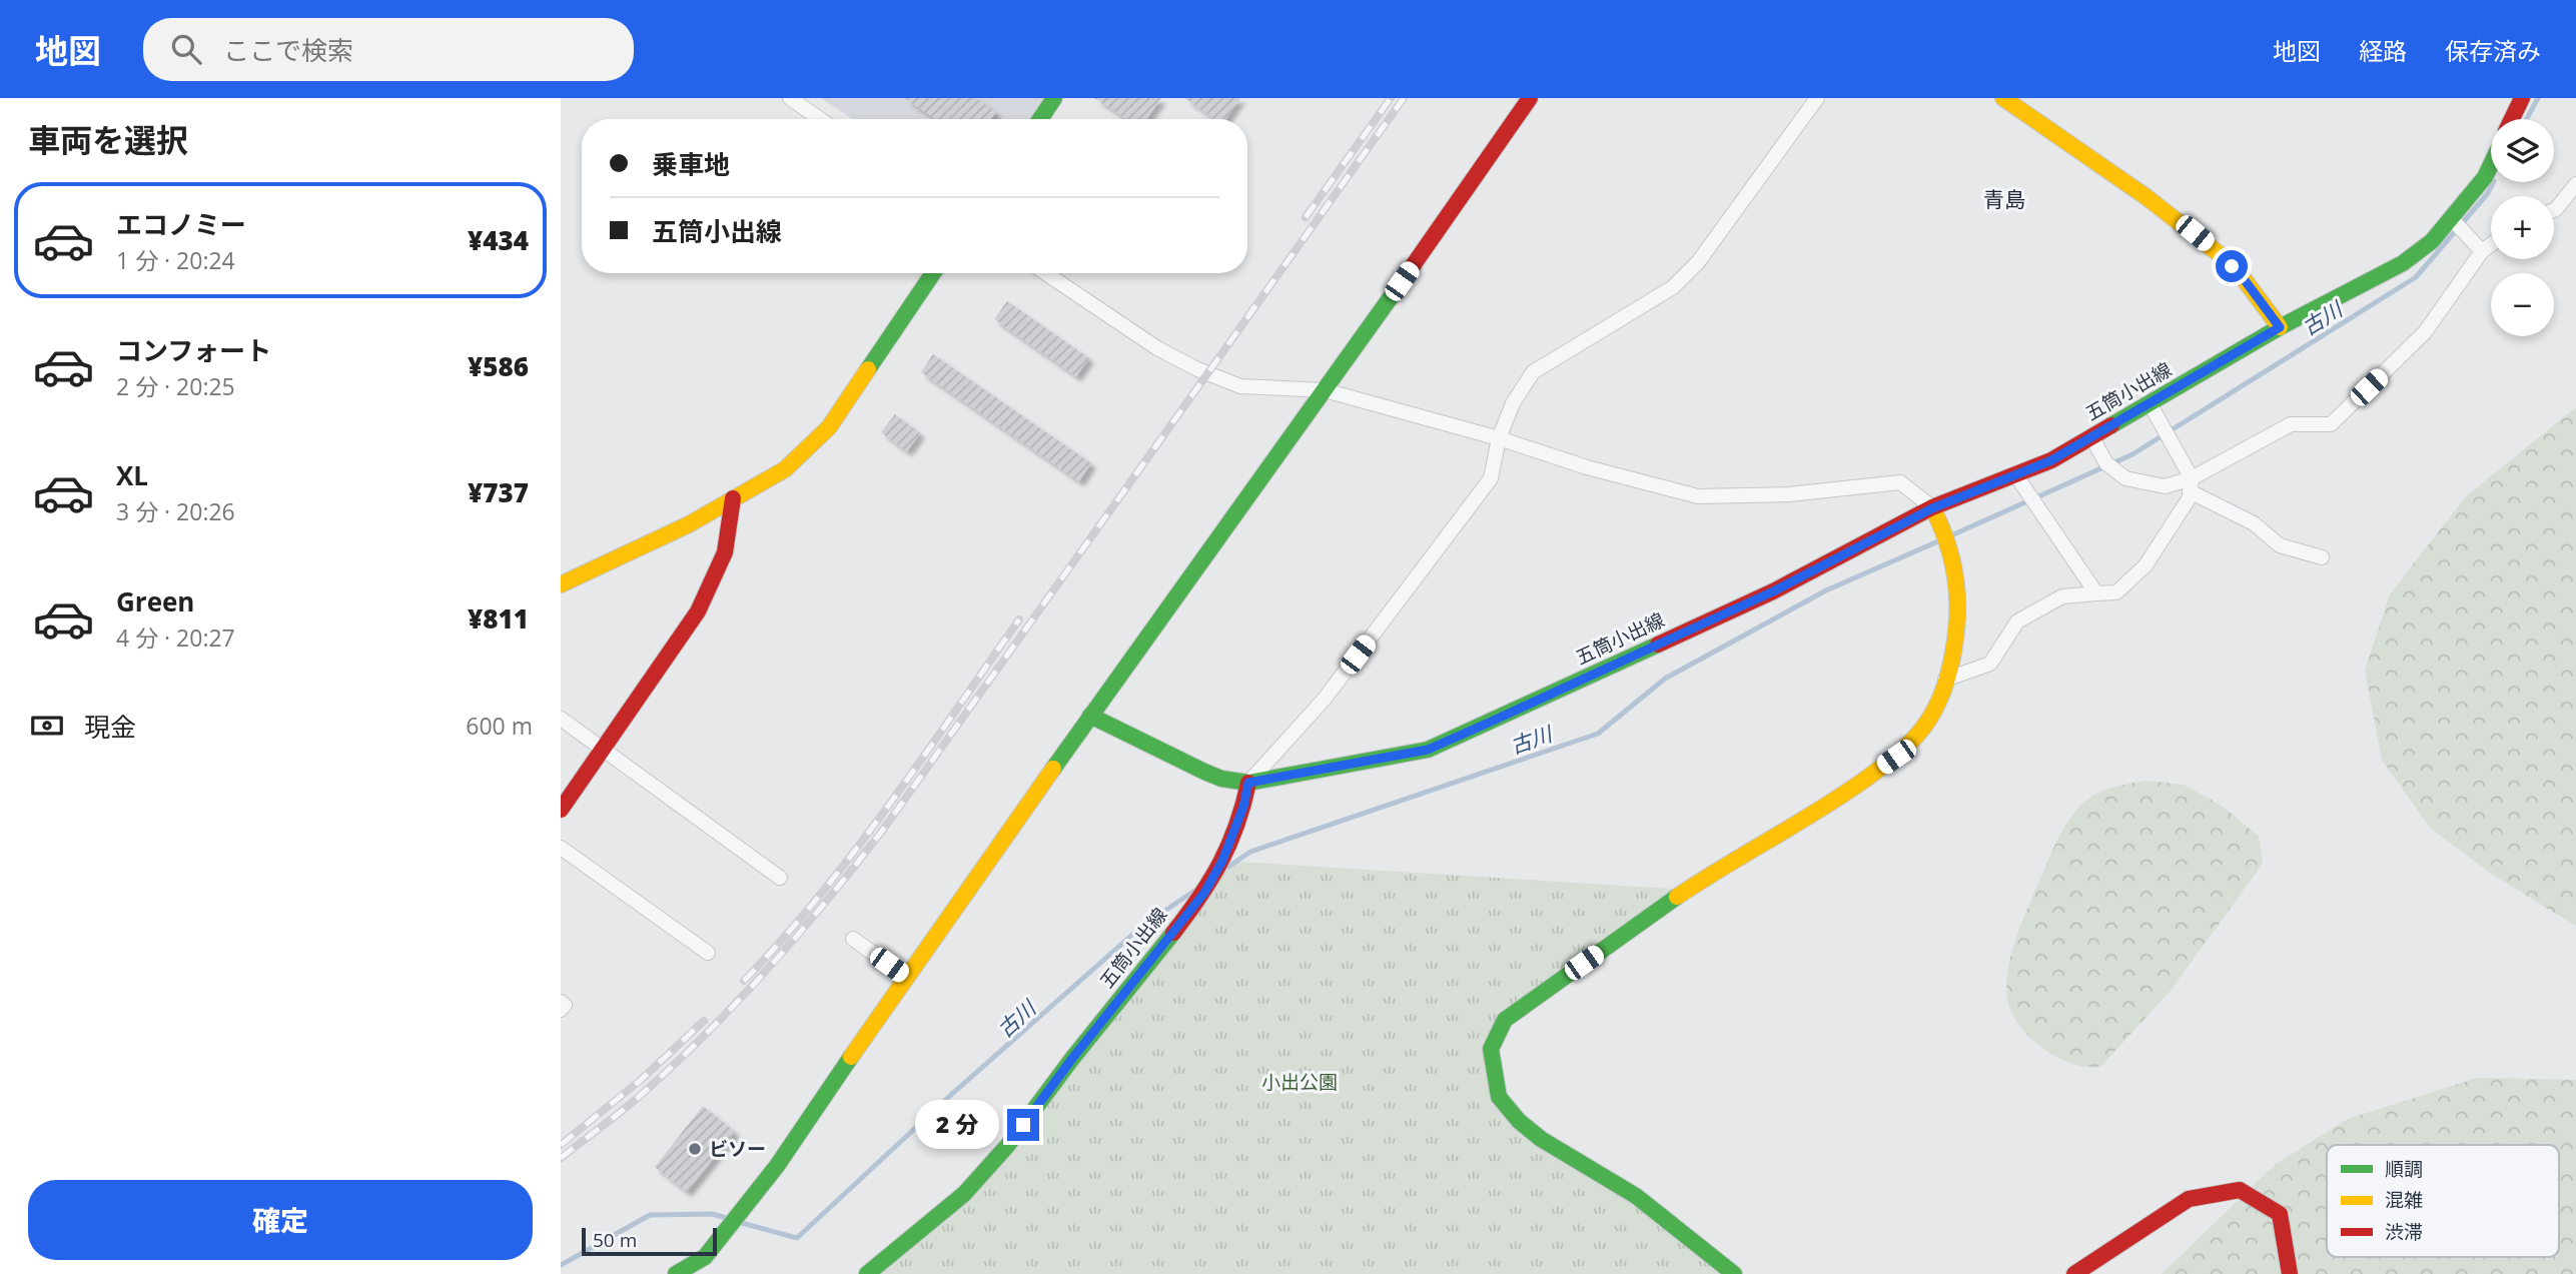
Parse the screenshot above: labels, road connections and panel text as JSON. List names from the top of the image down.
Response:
{
  "streets": {
    "street": ["五筒小出線"]
  },
  "districts": ["青島"],
  "water": ["古川"],
  "parks": ["小出公園"],
  "places": ["ビソー"],
  "legend": ["順調", "混雑", "渋滞"],
  "scale_bar": "50 m",
  "page": {
    "header": "地図",
    "search": "ここで検索",
    "nav": ["地図", "経路", "保存済み"],
    "heading": "車両を選択",
    "map_buttons": ["+", "−"],
    "banner": ["乗車地", "五筒小出線"],
    "list": [
      {
        "name": "エコノミー",
        "note": "1 分 · 20:24",
        "value": "¥434"
      },
      {
        "name": "コンフォート",
        "note": "2 分 · 20:25",
        "value": "¥586"
      },
      {
        "name": "XL",
        "note": "3 分 · 20:26",
        "value": "¥737"
      },
      {
        "name": "Green",
        "note": "4 分 · 20:27",
        "value": "¥811"
      }
    ],
    "pay": ["現金", "600 m"],
    "bubble": "2 分",
    "buttons": "確定",
    "scale": "50 m"
  }
}
